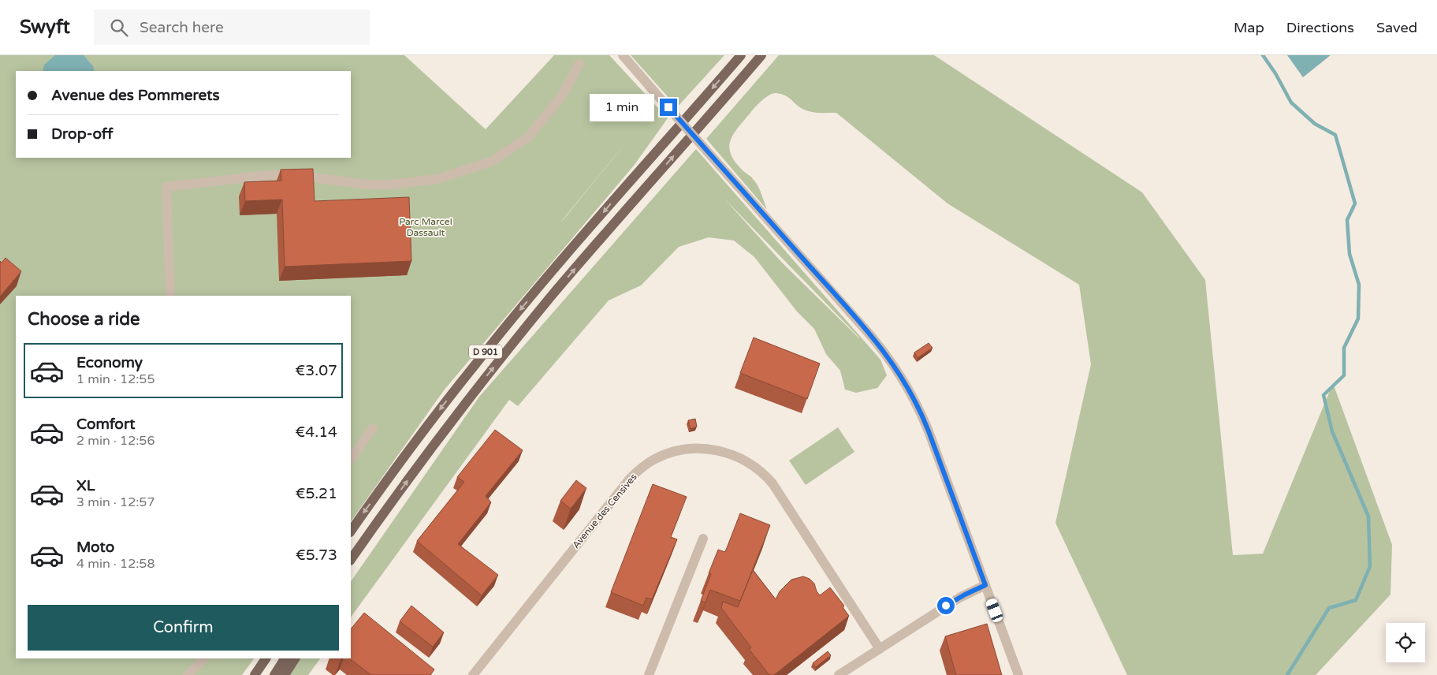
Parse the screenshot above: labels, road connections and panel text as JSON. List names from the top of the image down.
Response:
{
  "streets": {
    "main road": ["D 901"],
    "street": ["Avenue des Censives"]
  },
  "parks": ["Parc Marcel Dassault"],
  "page": {
    "header": "Swyft",
    "search": "Search here",
    "nav": ["Map", "Directions", "Saved"],
    "banner": ["Avenue des Pommerets", "Drop-off"],
    "bubble": "1 min",
    "heading": "Choose a ride",
    "list": [
      {
        "name": "Economy",
        "note": "1 min · 12:55",
        "value": "€3.07"
      },
      {
        "name": "Comfort",
        "note": "2 min · 12:56",
        "value": "€4.14"
      },
      {
        "name": "XL",
        "note": "3 min · 12:57",
        "value": "€5.21"
      },
      {
        "name": "Moto",
        "note": "4 min · 12:58",
        "value": "€5.73"
      }
    ],
    "buttons": "Confirm"
  }
}
